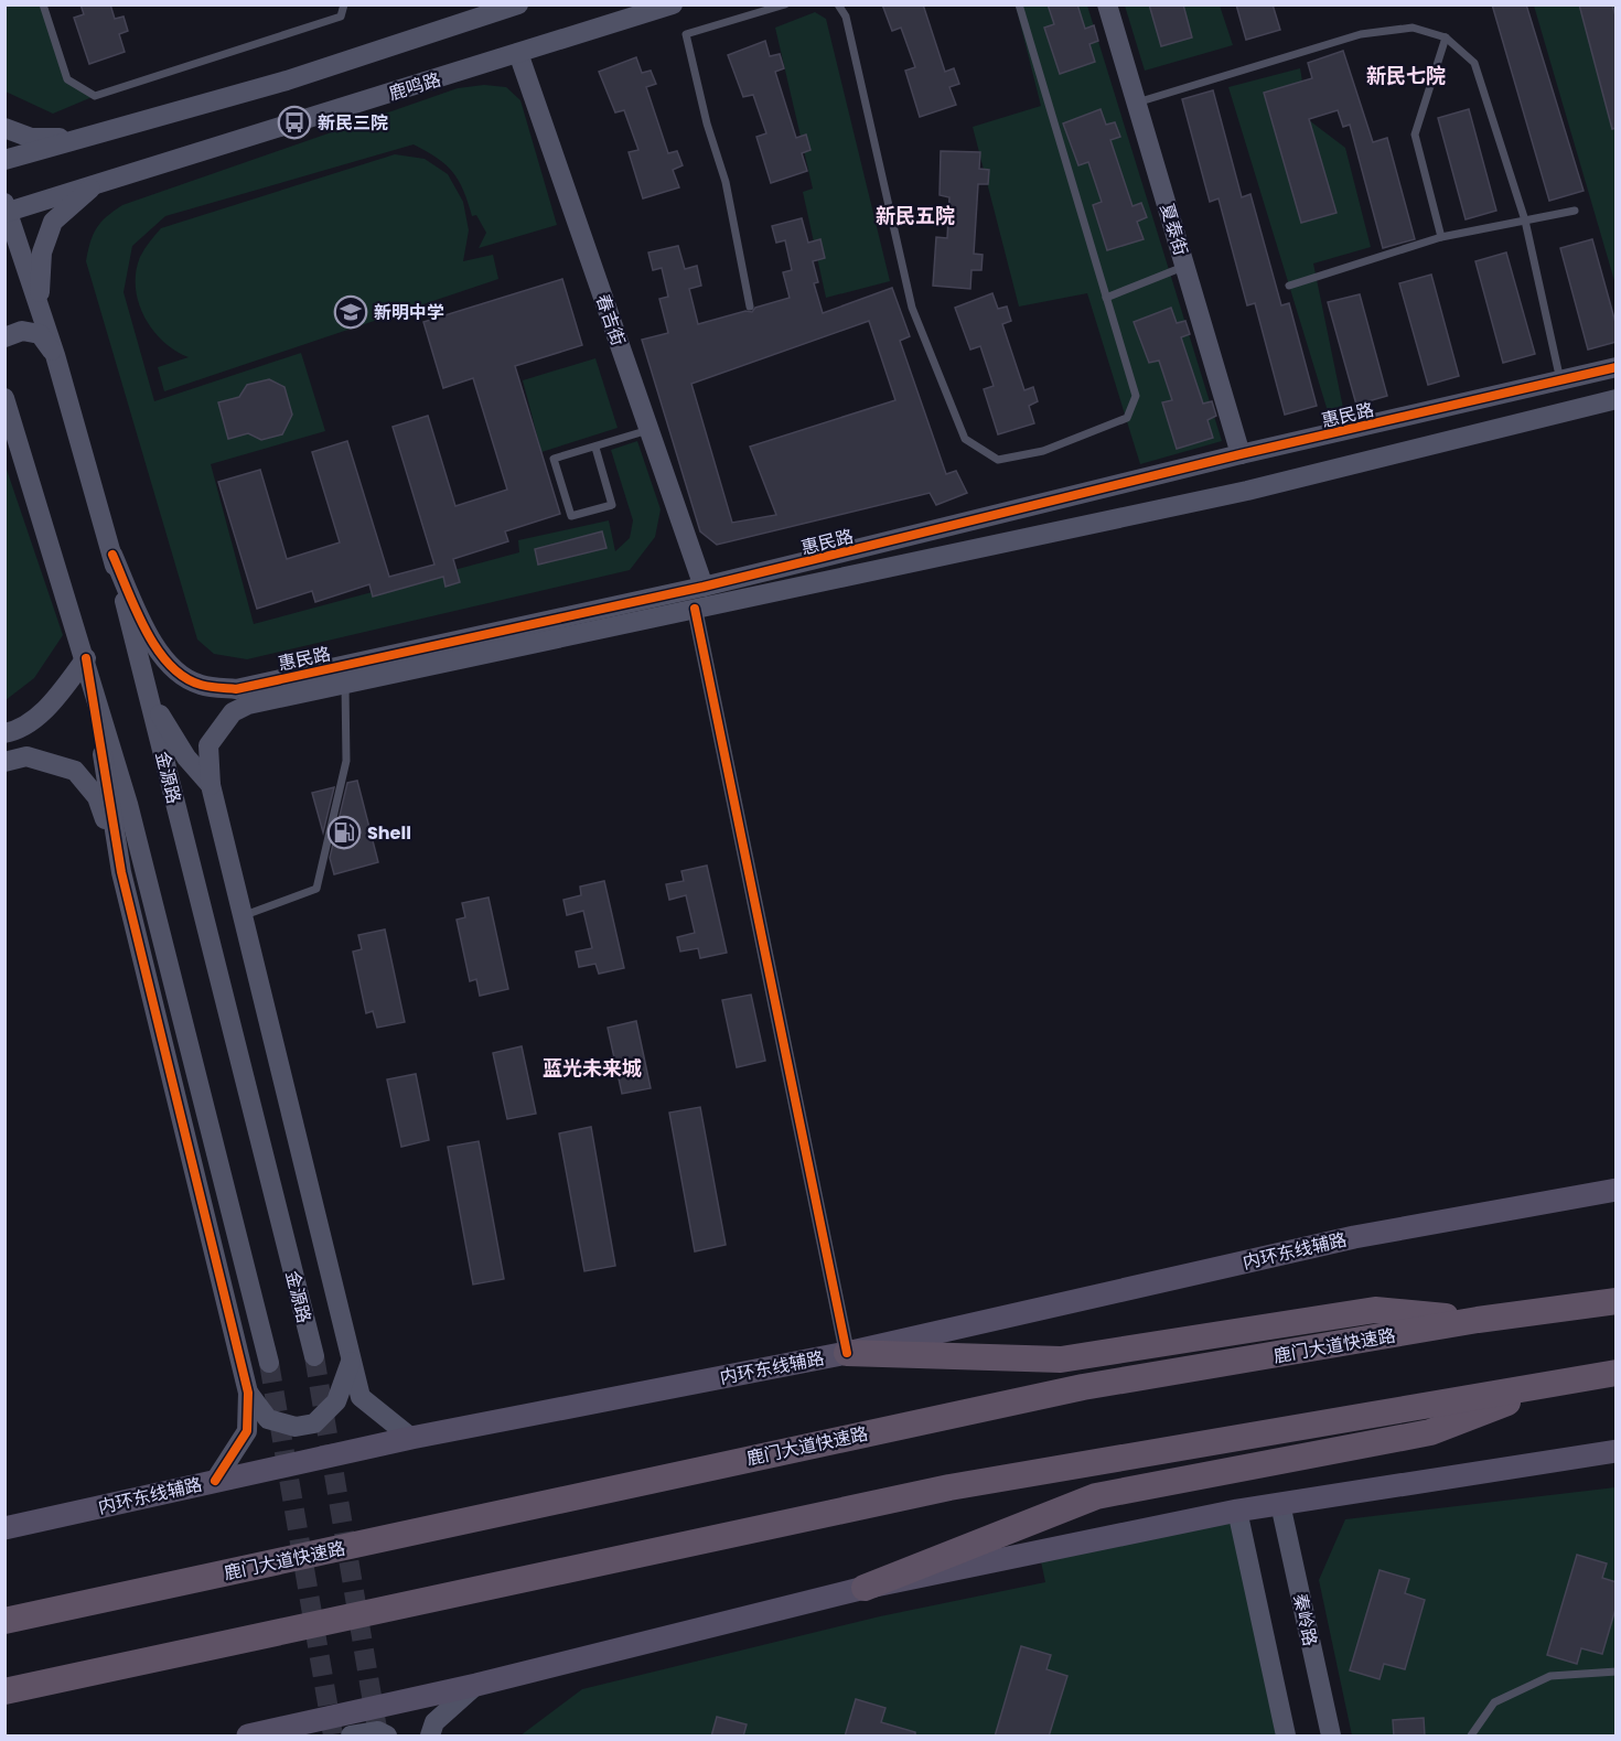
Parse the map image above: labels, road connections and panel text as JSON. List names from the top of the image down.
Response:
{
  "streets": {
    "highway": ["鹿门大道快速路"],
    "main road": ["内环东线辅路"],
    "street": [
      "鹿鸣路",
      "夏泰街",
      "春吉街",
      "惠民路",
      "金源路",
      "秦岭路"
    ]
  },
  "crossings": [
    ["鹿鸣路", "春吉街"],
    ["鹿鸣路", "金源路"],
    ["夏泰街", "惠民路"],
    ["春吉街", "惠民路"],
    ["惠民路", "金源路"],
    ["惠民路", "内环东线辅路"]
  ],
  "districts": ["新民七院", "新民五院", "蓝光未来城"],
  "places": {
    "bus stop": ["新民三院"],
    "school or university": ["新明中学"],
    "fuel station": ["Shell"]
  }
}
